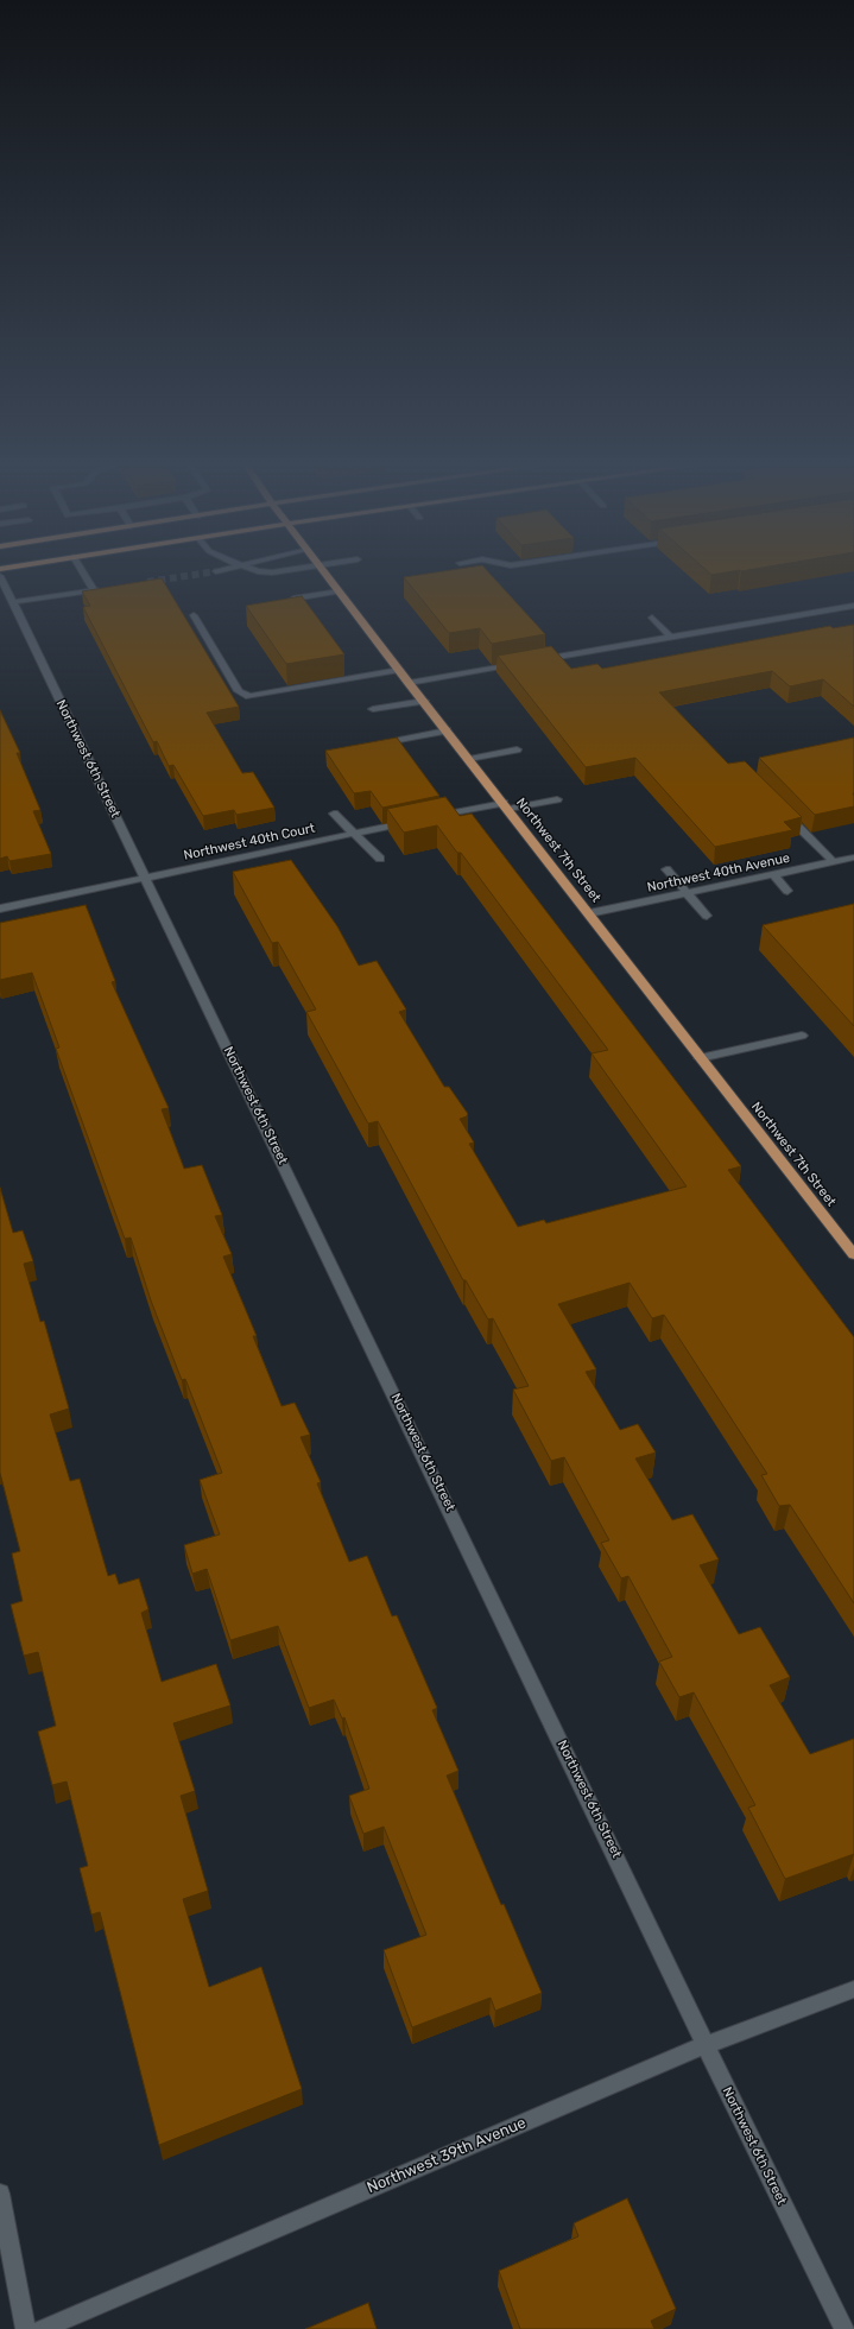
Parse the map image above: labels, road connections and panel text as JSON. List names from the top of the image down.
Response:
{
  "streets": {
    "main road": ["Northwest 7th Street"],
    "street": [
      "Northwest 6th Street",
      "Northwest 40th Court",
      "Northwest 40th Avenue",
      "Northwest 39th Avenue"
    ]
  },
  "crossings": [
    ["Northwest 6th Street", "Northwest 40th Court"],
    ["Northwest 6th Street", "Northwest 39th Avenue"],
    ["Northwest 7th Street", "Northwest 40th Avenue"]
  ]
}
